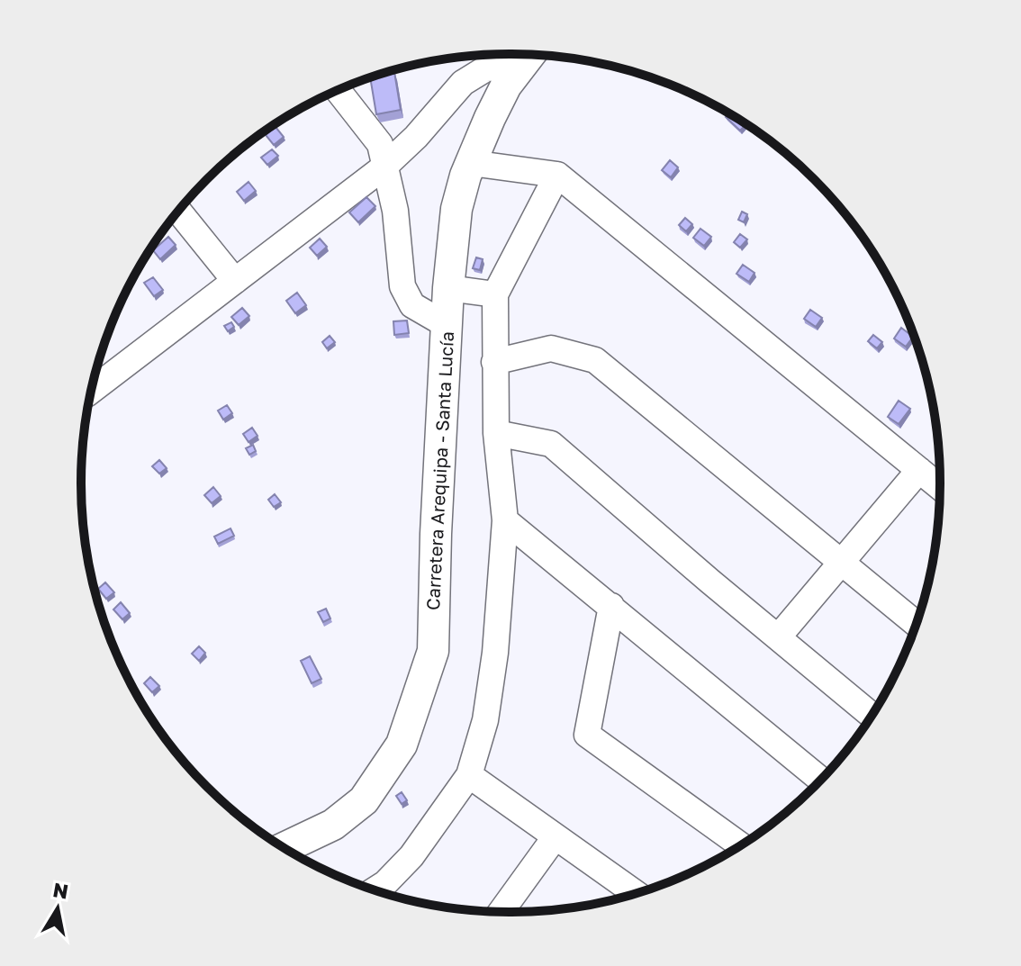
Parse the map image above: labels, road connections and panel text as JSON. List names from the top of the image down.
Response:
{
  "streets": {
    "main road": ["Carretera Arequipa - Santa Lucía"]
  },
  "north": "top"
}
